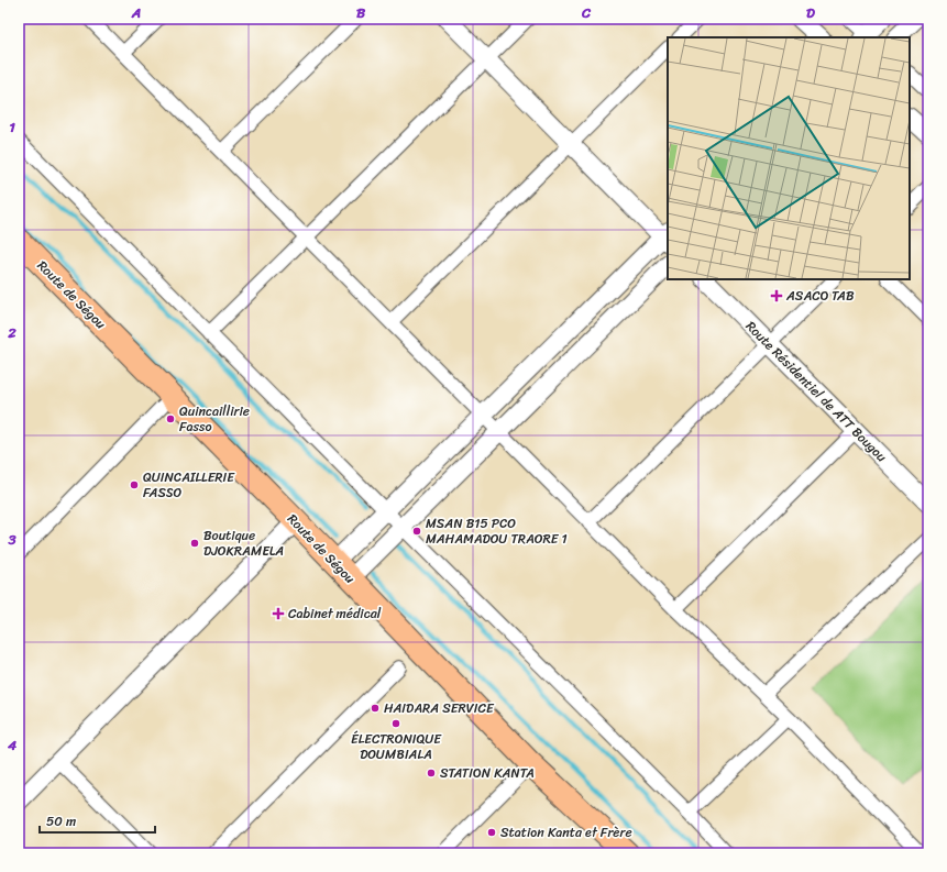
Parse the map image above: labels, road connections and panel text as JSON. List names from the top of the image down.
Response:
{
  "streets": {
    "highway": ["Route de Ségou"],
    "street": ["Route Résidentiel de ATT Bougou"]
  },
  "places": {
    "health": ["ASACO TAB", "Cabinet médical"],
    "other": [
      "Quincaillirie Fasso",
      "QUINCAILLERIE FASSO",
      "MSAN B15 PCO MAHAMADOU TRAORE 1",
      "Boutique DJOKRAMELA",
      "HAIDARA SERVICE",
      "ÉLECTRONIQUE DOUMBIALA",
      "STATION KANTA",
      "Station Kanta et Frère"
    ]
  },
  "scale_bar": "50 m",
  "grid": {
    "columns": [
      "A",
      "B",
      "C",
      "D"
    ],
    "rows": [
      "1",
      "2",
      "3",
      "4"
    ]
  }
}
